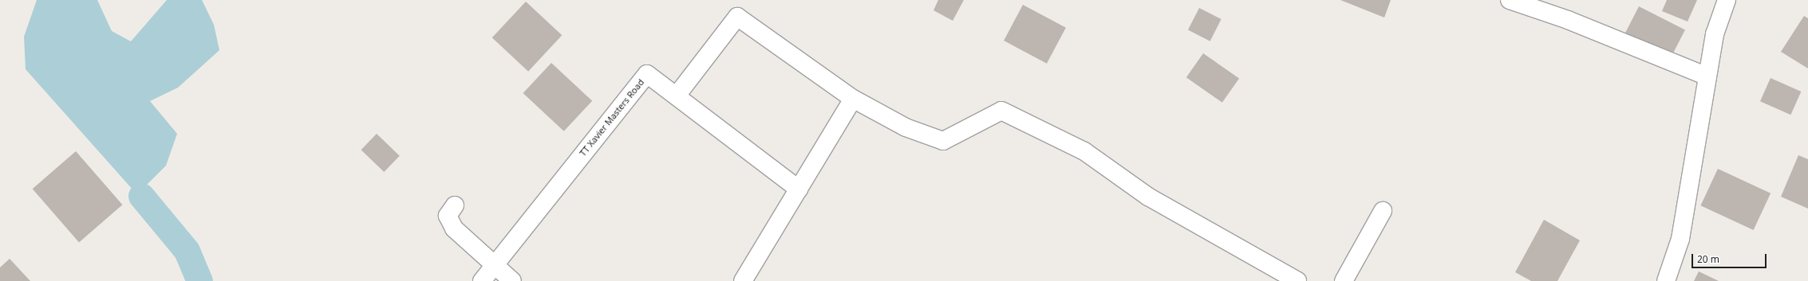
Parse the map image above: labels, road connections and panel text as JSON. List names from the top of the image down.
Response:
{
  "streets": {
    "street": ["TT Xavier Masters Road"]
  },
  "scale_bar": "20 m"
}
